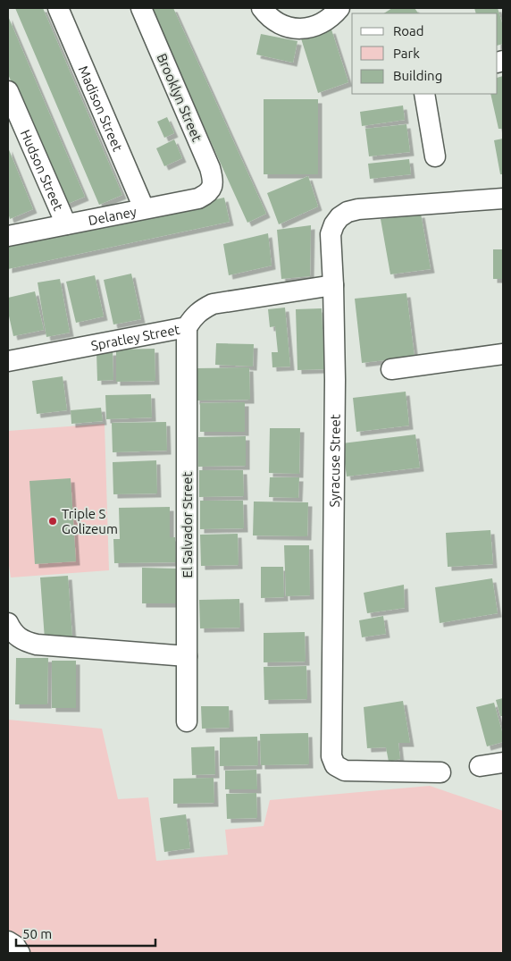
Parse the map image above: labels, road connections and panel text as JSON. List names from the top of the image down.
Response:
{
  "streets": {
    "street": [
      "Brooklyn Street",
      "Madison Street",
      "Hudson Street",
      "Delaney",
      "Spratley Street",
      "Syracuse Street",
      "El Salvador Street"
    ]
  },
  "crossings": [
    ["Brooklyn Street", "Delaney"],
    ["Madison Street", "Delaney"],
    ["Hudson Street", "Delaney"],
    ["Spratley Street", "Syracuse Street"],
    ["Spratley Street", "El Salvador Street"]
  ],
  "places": ["Triple S Golizeum"],
  "legend": ["Road", "Park", "Building"],
  "scale_bar": "50 m"
}
